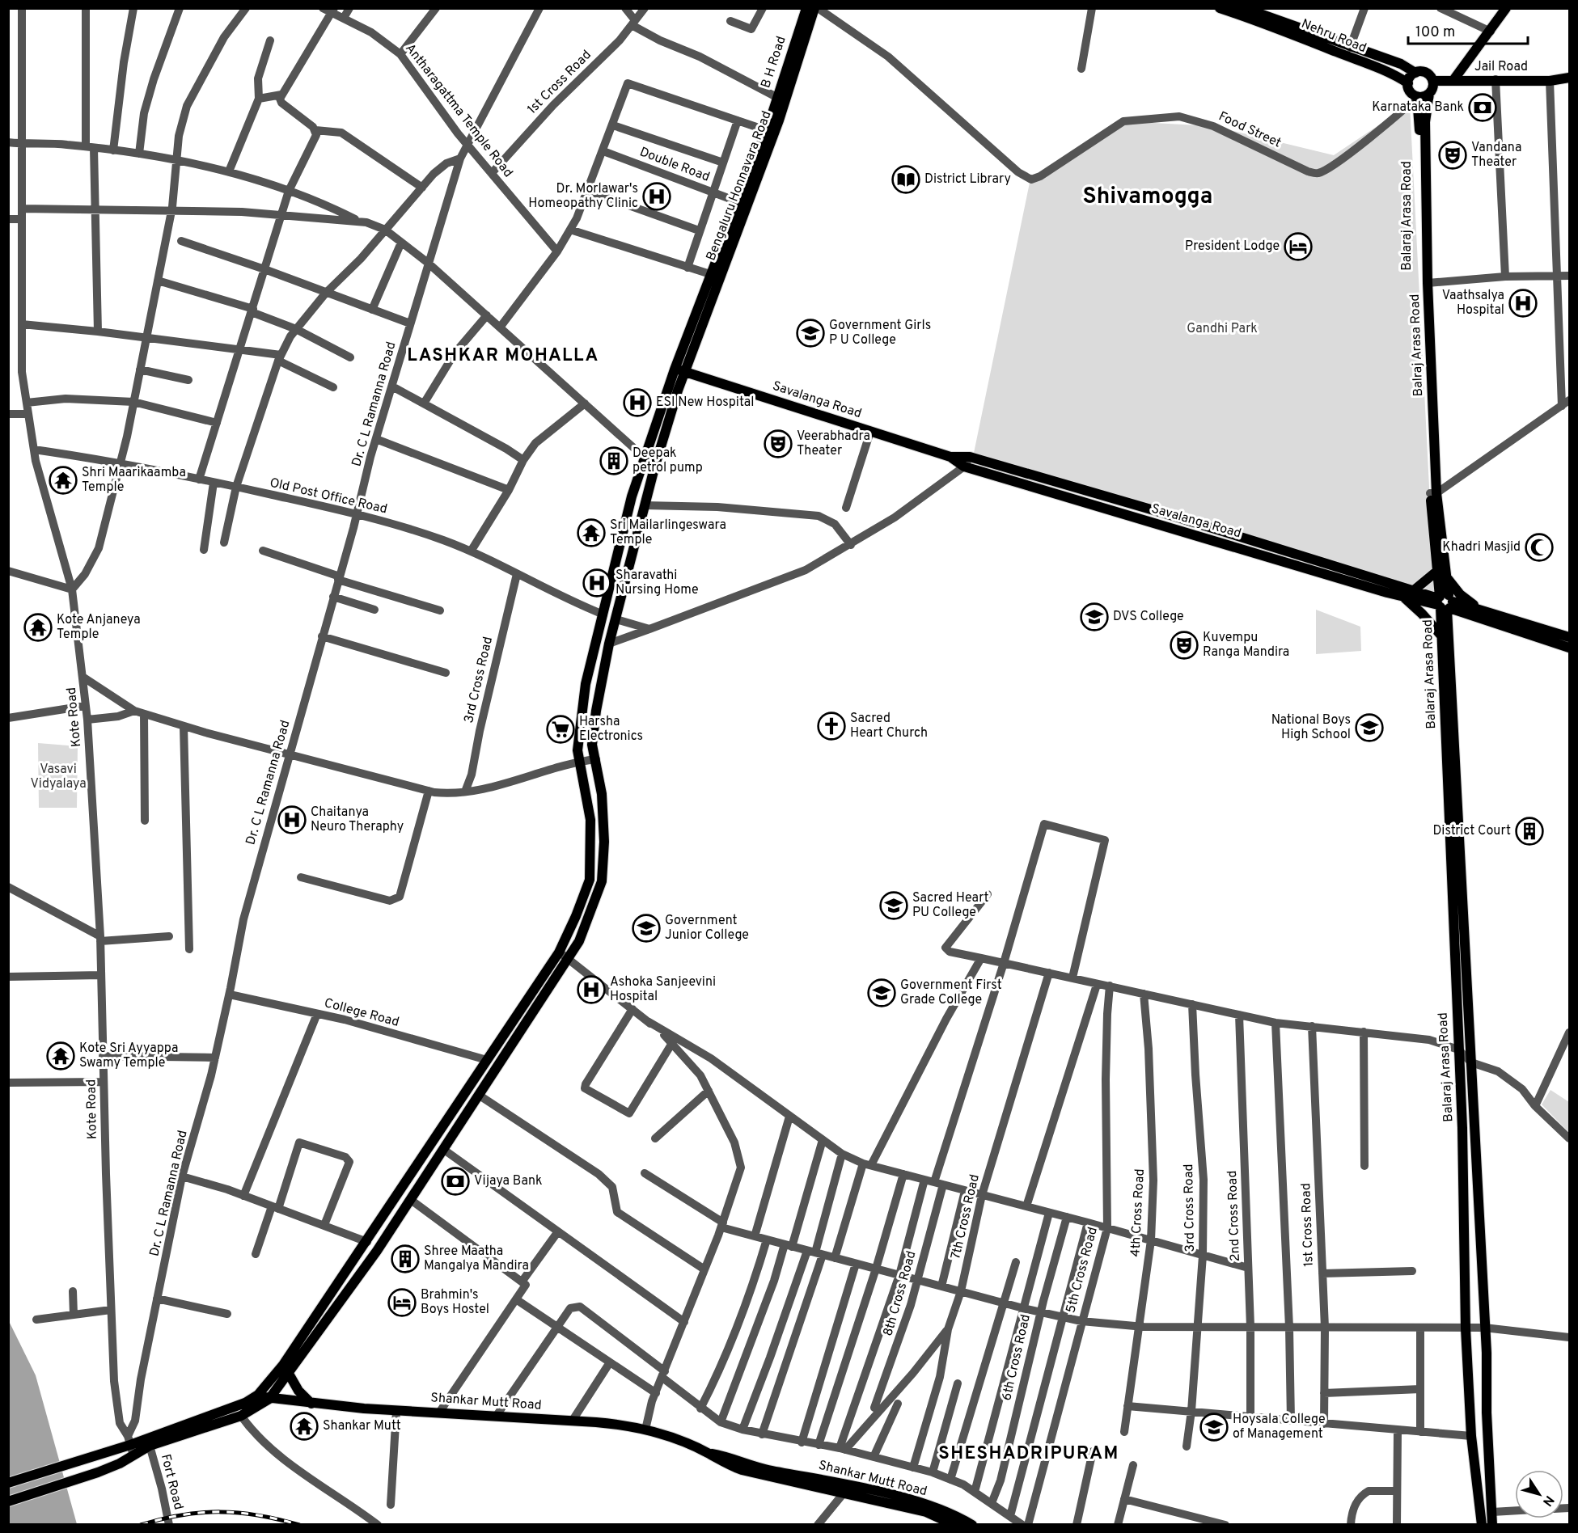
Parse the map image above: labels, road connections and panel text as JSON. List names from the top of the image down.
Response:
{
  "streets": {
    "main road": [
      "Nehru Road",
      "B H Road",
      "Jail Road",
      "Bengaluru Honnavara Road",
      "Balaraj Arasa Road",
      "Balraj Arasa Road",
      "Savalanga Road",
      "Shankar Mutt Road"
    ],
    "street": [
      "1st Cross Road",
      "Antharagattma Temple Road",
      "Food Street",
      "Double Road",
      "Dr. C L Ramanna Road",
      "Old Post Office Road",
      "3rd Cross Road",
      "Kote Road",
      "College Road",
      "4th Cross Road",
      "2nd Cross Road",
      "7th Cross Road",
      "5th Cross Road",
      "8th Cross Road",
      "6th Cross Road",
      "Fort Road"
    ]
  },
  "crossings": [
    ["Nehru Road", "Jail Road"],
    ["Nehru Road", "Food Street"],
    ["Nehru Road", "Balaraj Arasa Road"],
    ["Nehru Road", "Balraj Arasa Road"],
    ["B H Road", "Double Road"],
    ["B H Road", "Savalanga Road"],
    ["B H Road", "Old Post Office Road"],
    ["B H Road", "College Road"],
    ["B H Road", "Shankar Mutt Road"],
    ["Jail Road", "Food Street"],
    ["Jail Road", "Balaraj Arasa Road"],
    ["Jail Road", "Balraj Arasa Road"],
    ["1st Cross Road", "Antharagattma Temple Road"],
    ["Antharagattma Temple Road", "Dr. C L Ramanna Road"],
    ["Food Street", "Bengaluru Honnavara Road"],
    ["Food Street", "Balaraj Arasa Road"],
    ["Food Street", "Balraj Arasa Road"],
    ["Bengaluru Honnavara Road", "Savalanga Road"],
    ["Bengaluru Honnavara Road", "Shankar Mutt Road"],
    ["Balaraj Arasa Road", "Balraj Arasa Road"],
    ["Balaraj Arasa Road", "Savalanga Road"],
    ["Balraj Arasa Road", "Savalanga Road"],
    ["Dr. C L Ramanna Road", "Old Post Office Road"],
    ["Dr. C L Ramanna Road", "Kote Road"],
    ["Dr. C L Ramanna Road", "College Road"],
    ["Old Post Office Road", "3rd Cross Road"],
    ["Old Post Office Road", "Kote Road"]
  ],
  "districts": ["Shivamogga", "LASHKAR MOHALLA", "SHESHADRIPURAM"],
  "parks": ["Gandhi Park", "Vasavi Vidyalaya"],
  "places": {
    "bank": ["Karnataka Bank", "Vijaya Bank"],
    "theatre": ["Vandana Theater", "Veerabhadra Theater", "Kuvempu Ranga Mandira"],
    "library": ["District Library"],
    "hospital": [
      "Dr. Morlawar's Homeopathy Clinic",
      "Vaathsalya Hospital",
      "ESI New Hospital",
      "Sharavathi Nursing Home",
      "Chaitanya Neuro Theraphy",
      "Ashoka Sanjeevini Hospital"
    ],
    "hotel": ["President Lodge", "Brahmin's Boys Hostel"],
    "school or university": [
      "Government Girls P U College",
      "DVS College",
      "National Boys High School",
      "Sacred Heart PU College",
      "Government Junior College",
      "Government First Grade College",
      "Hoysala College of Management"
    ],
    "building": ["Deepak petrol pump", "District Court", "Shree Maatha Mangalya Mandira"],
    "temple": [
      "Shri Maarikaamba Temple",
      "Sri Mailarlingeswara Temple",
      "Kote Anjaneya Temple",
      "Kote Sri Ayyappa Swamy Temple",
      "Shankar Mutt"
    ],
    "mosque": ["Khadri Masjid"],
    "church": ["Sacred Heart Church"],
    "supermarket": ["Harsha Electronics"]
  },
  "scale_bar": "100 m",
  "north": "bottom right"
}
